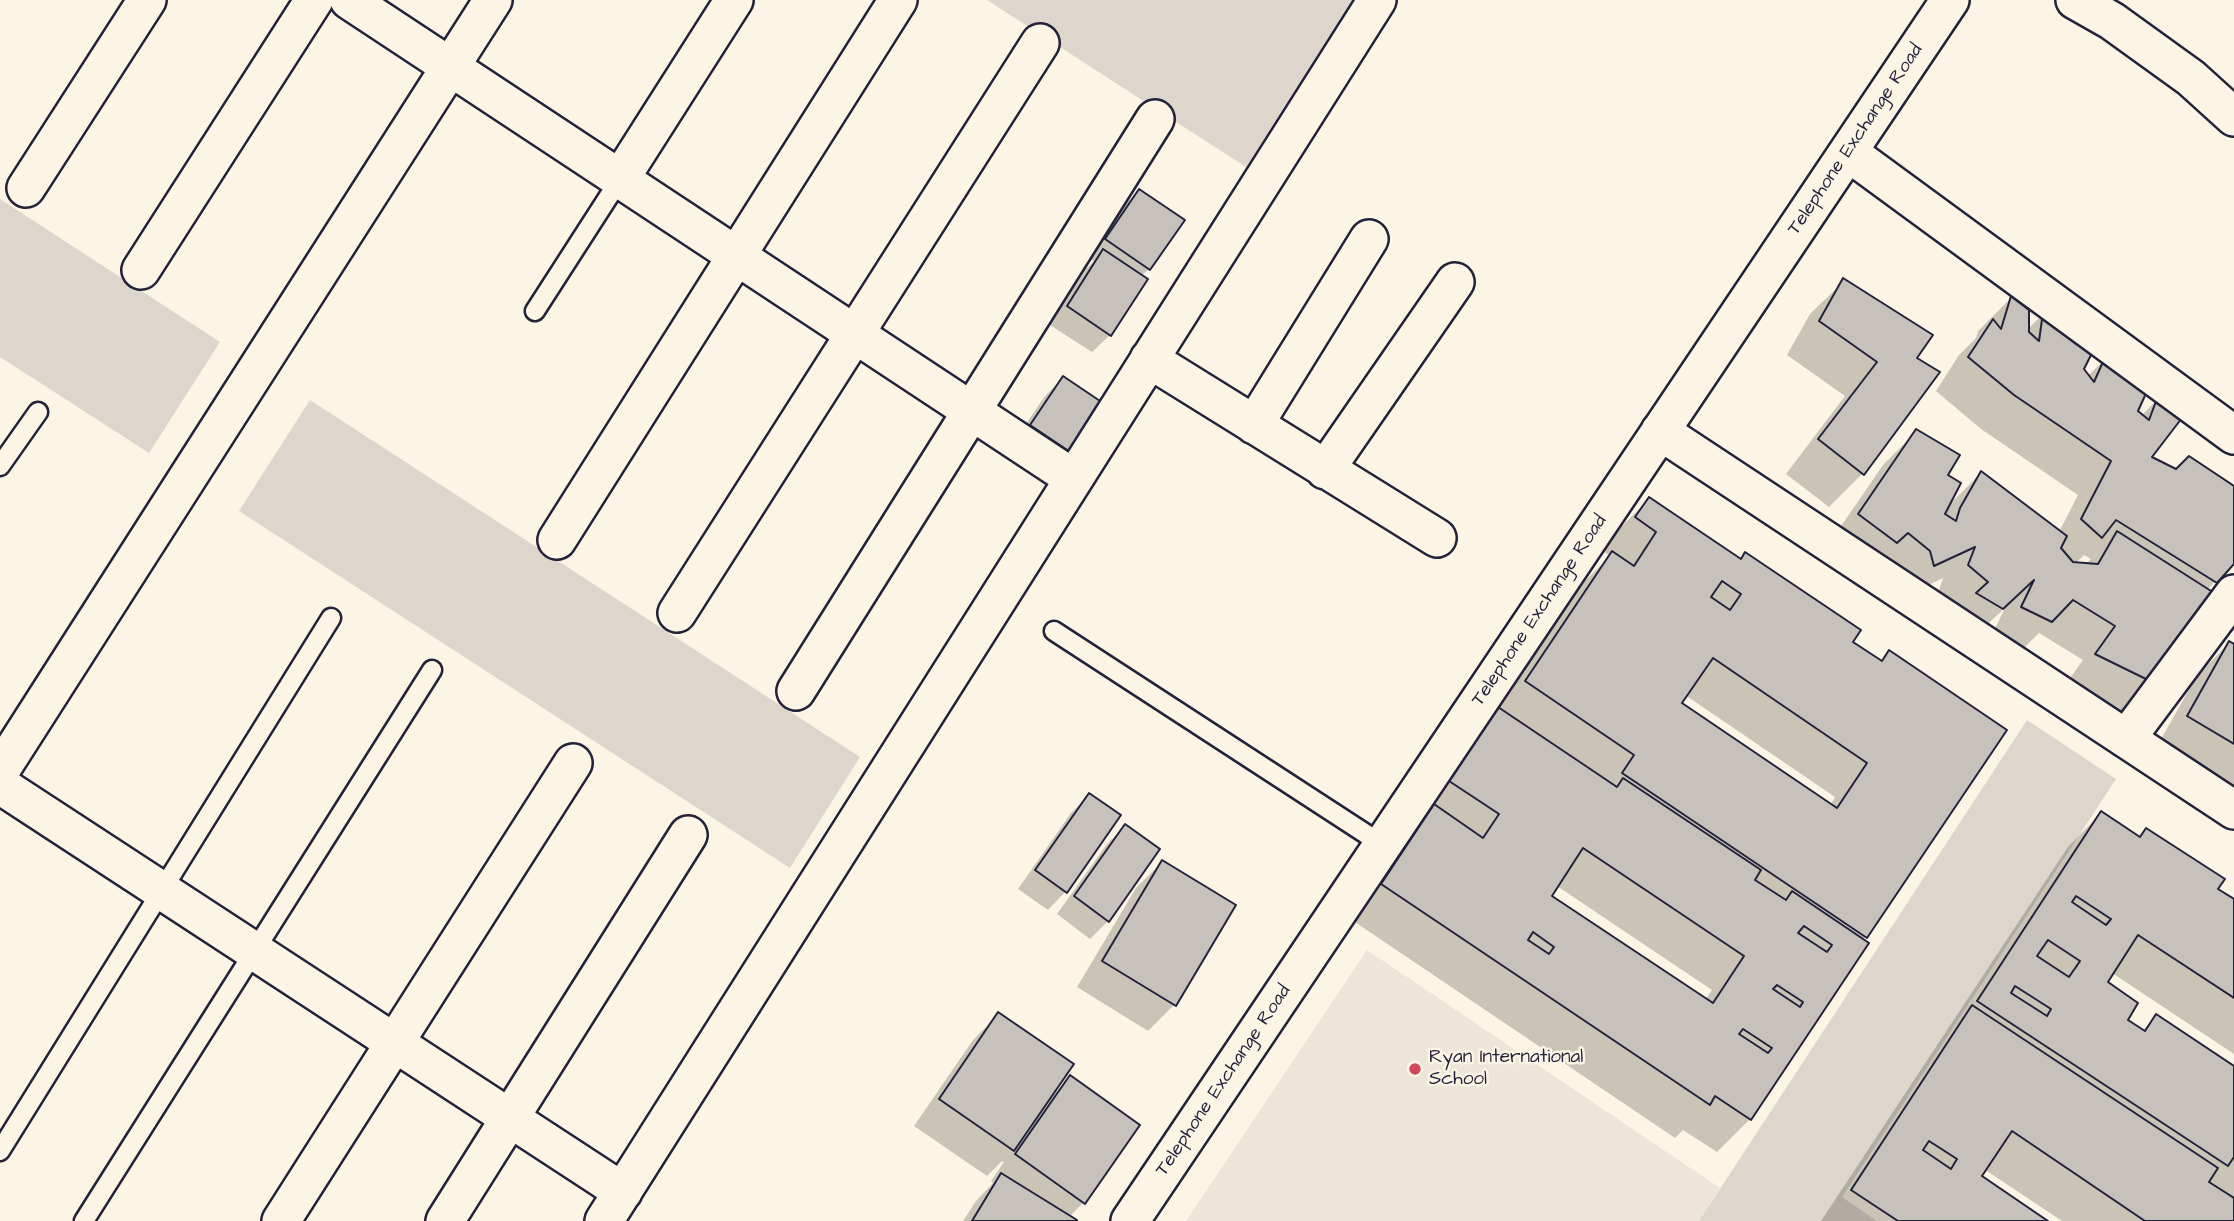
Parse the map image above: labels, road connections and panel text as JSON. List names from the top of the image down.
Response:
{
  "streets": {
    "street": ["Telephone Exchange Road"]
  },
  "places": ["Ryan International School"]
}
